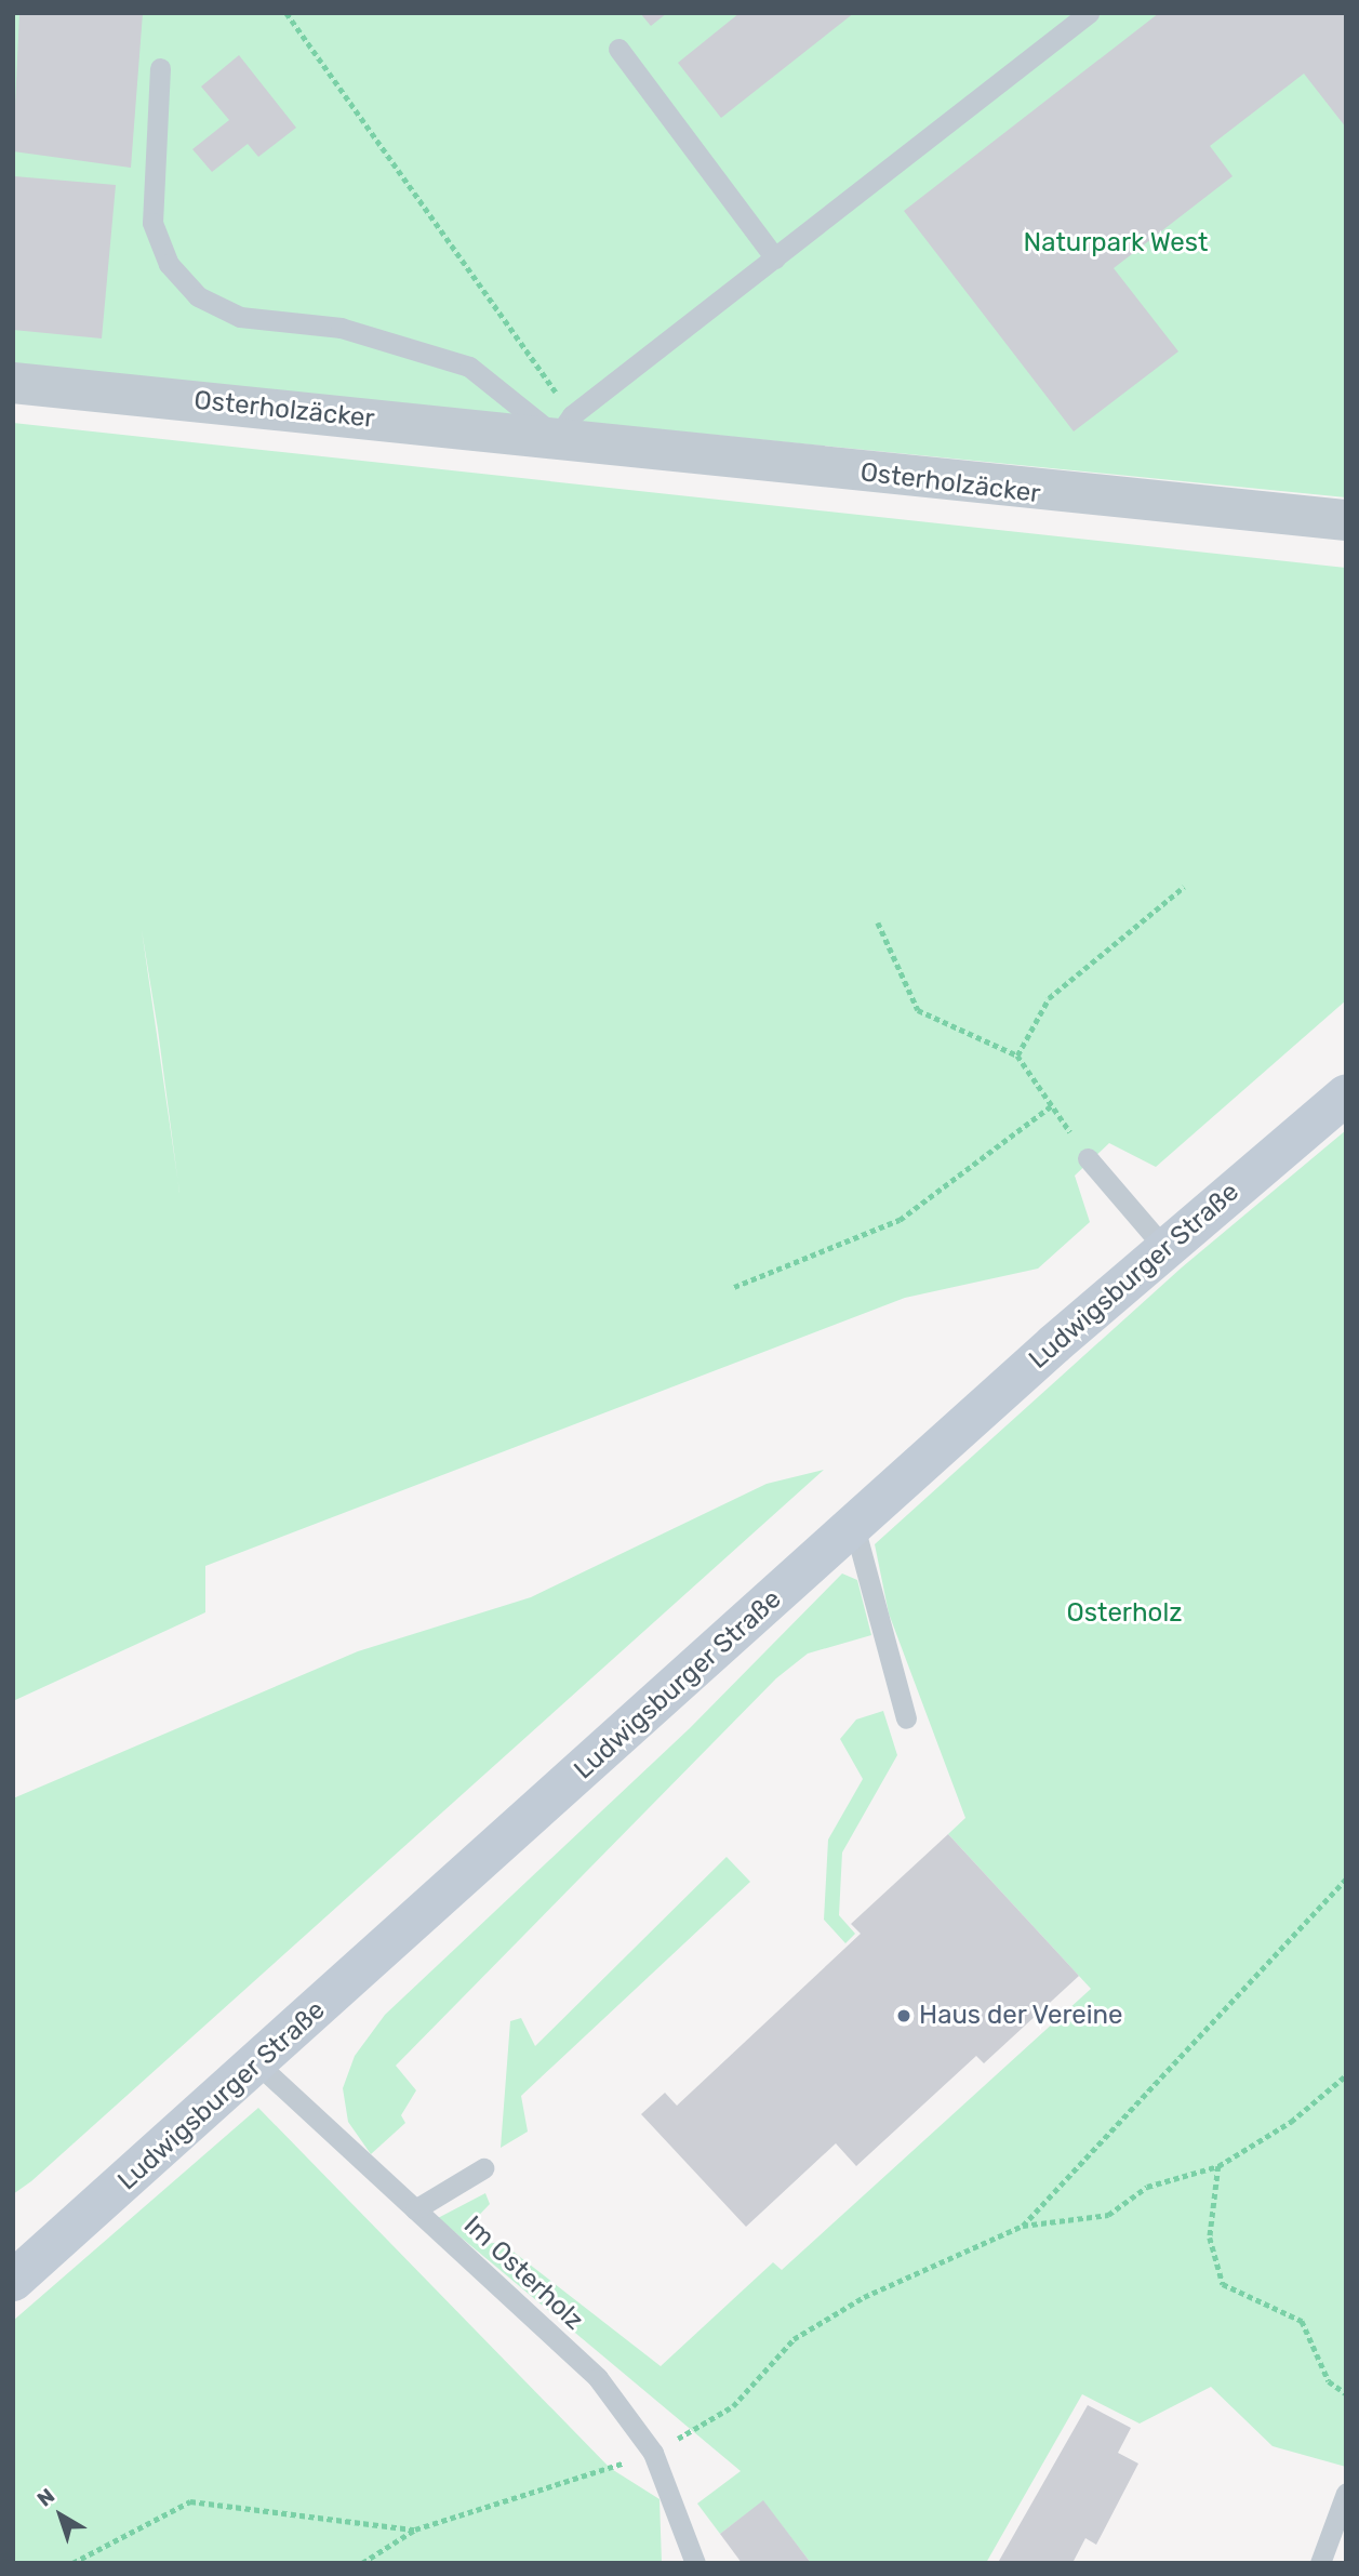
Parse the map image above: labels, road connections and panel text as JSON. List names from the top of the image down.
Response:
{
  "streets": {
    "street": ["Osterholzäcker", "Ludwigsburger Straße"],
    "lane": ["Im Osterholz"]
  },
  "crossings": [
    ["Ludwigsburger Straße", "Im Osterholz"]
  ],
  "parks": ["Naturpark West", "Osterholz"],
  "places": ["Haus der Vereine"],
  "north": "top left"
}
